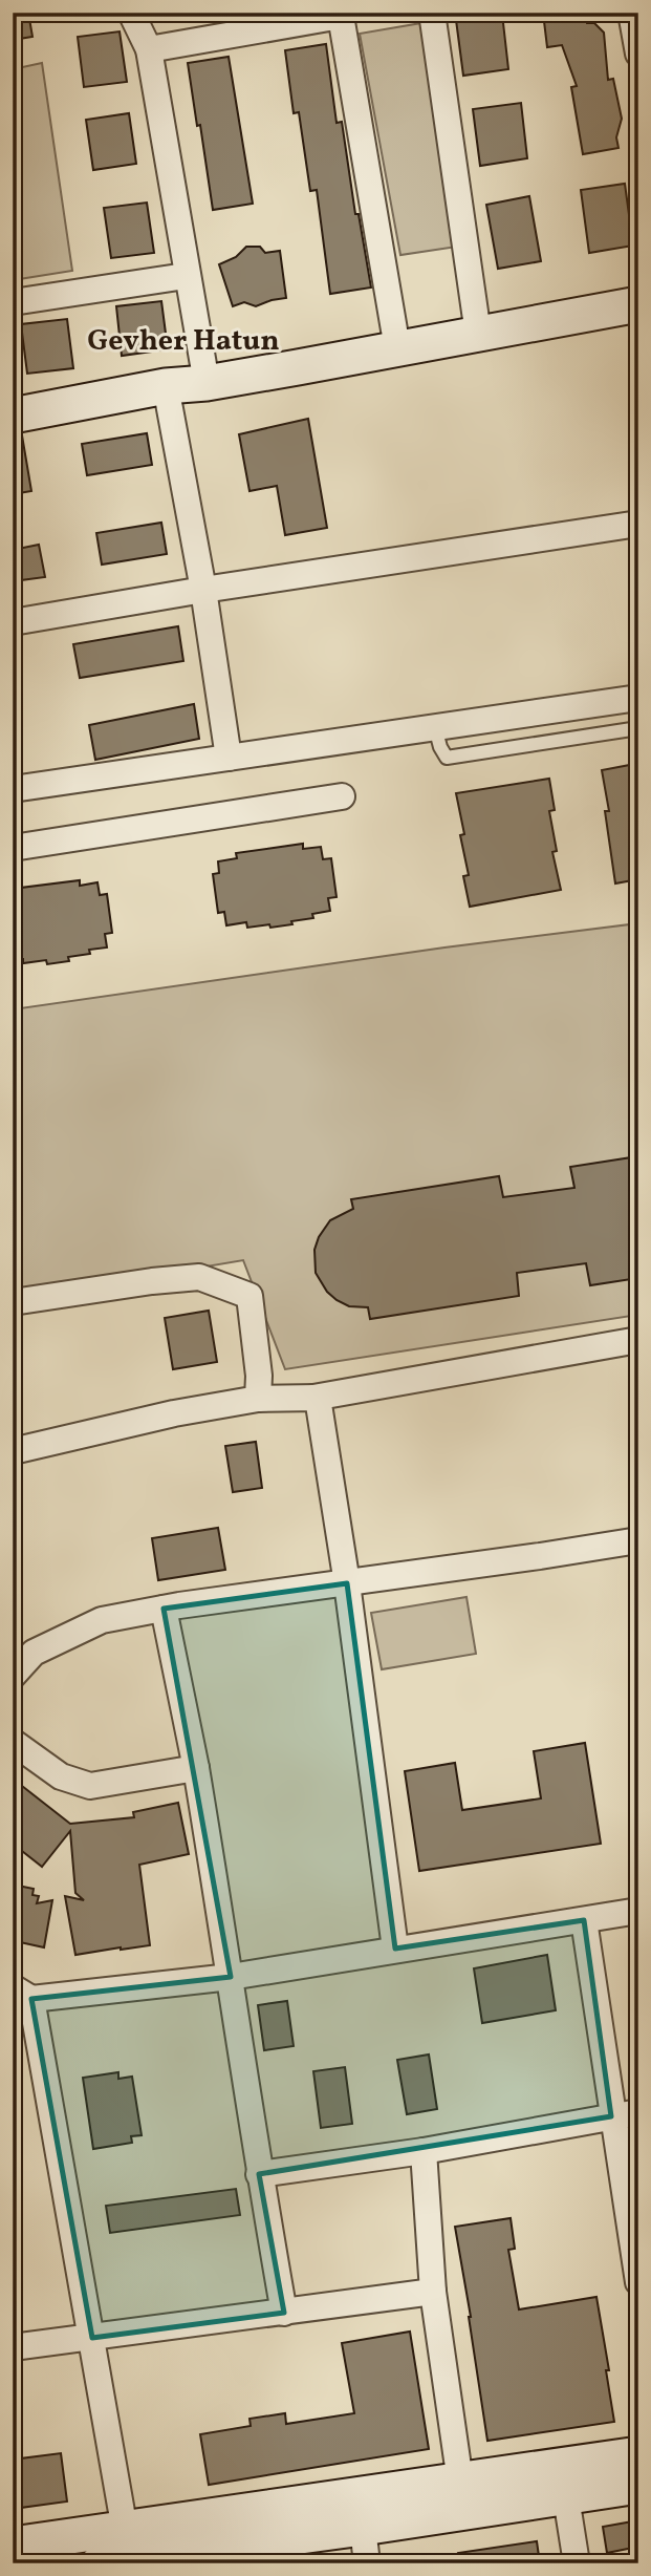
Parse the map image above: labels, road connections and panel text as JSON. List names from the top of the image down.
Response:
{
  "districts": ["Gevher Hatun"]
}
